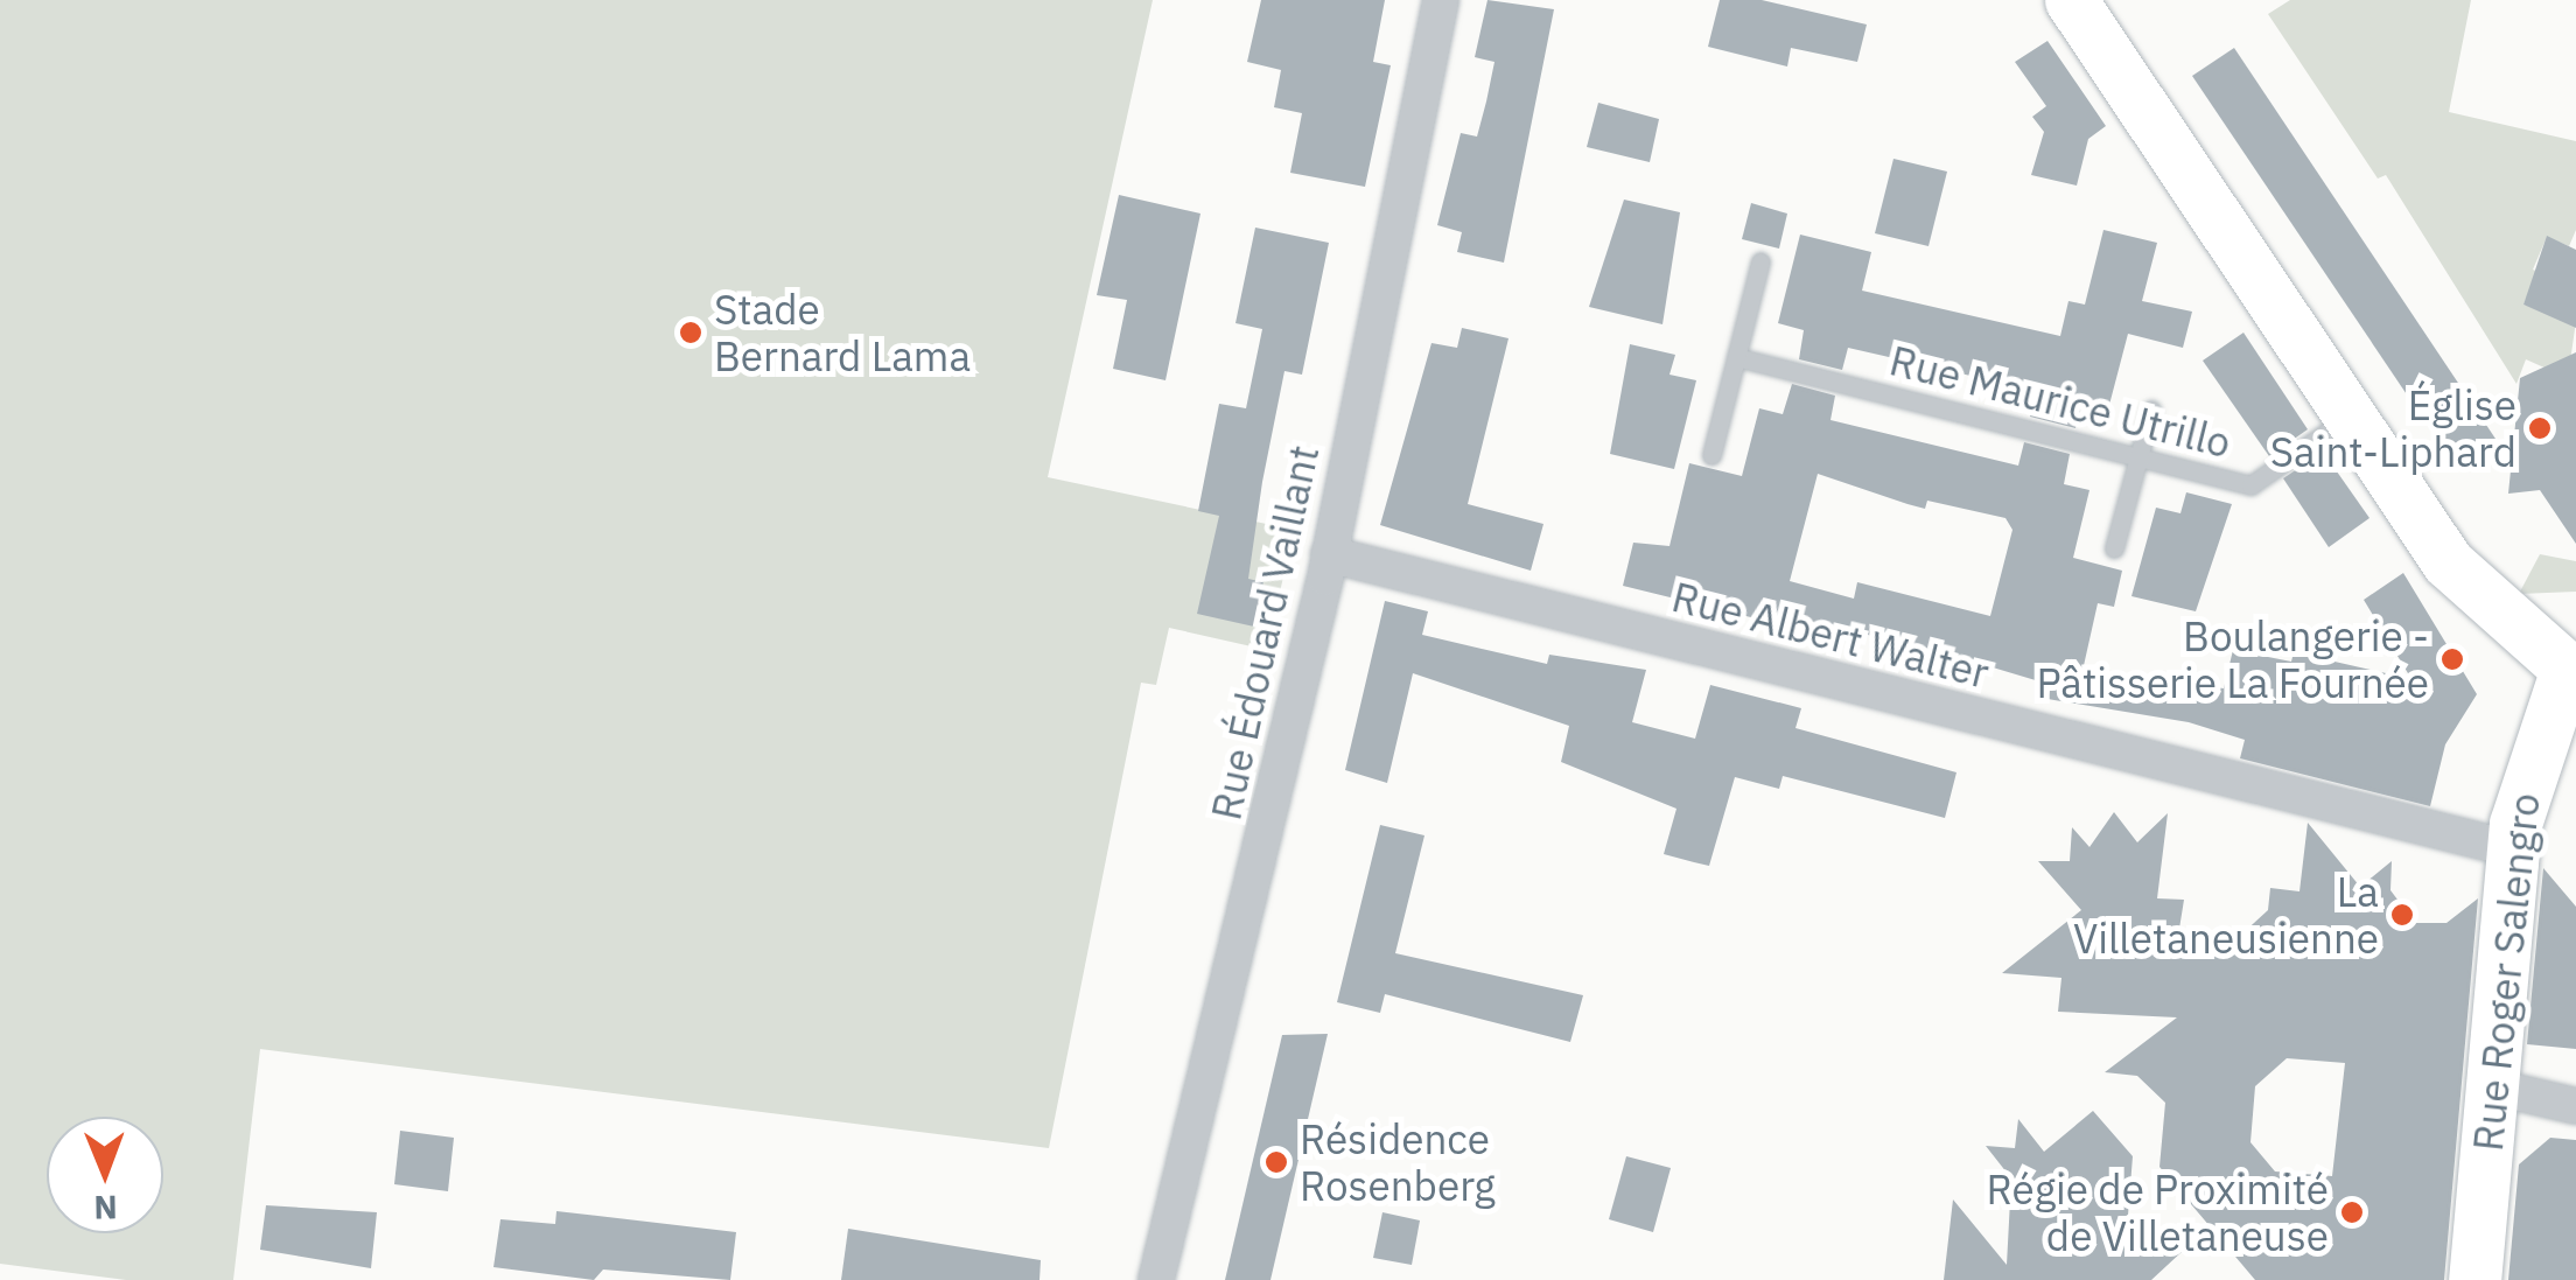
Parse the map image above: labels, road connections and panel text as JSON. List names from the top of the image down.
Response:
{
  "streets": {
    "street": ["Rue Édouard Vaillant", "Rue Albert Walter", "Rue Roger Salengro"],
    "lane": ["Rue Maurice Utrillo"]
  },
  "crossings": [
    ["Rue Maurice Utrillo", "Rue Roger Salengro"],
    ["Rue Édouard Vaillant", "Rue Albert Walter"],
    ["Rue Albert Walter", "Rue Roger Salengro"]
  ],
  "places": [
    "Stade Bernard Lama",
    "Église Saint-Liphard",
    "Boulangerie - Pâtisserie La Fournée",
    "La Villetaneusienne",
    "Résidence Rosenberg",
    "Régie de Proximité de Villetaneuse"
  ],
  "north": "bottom"
}
